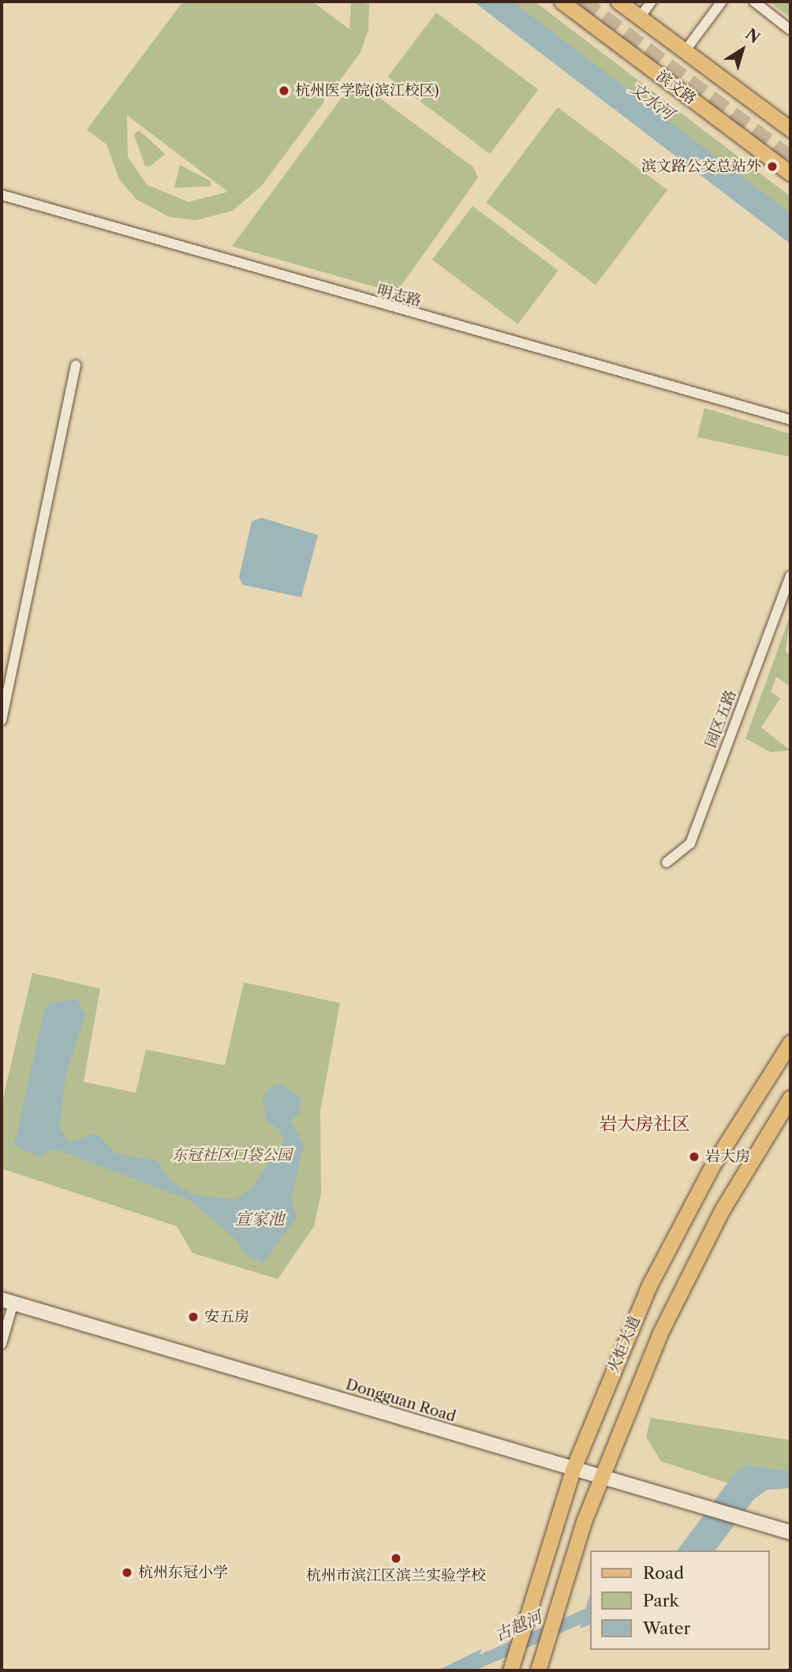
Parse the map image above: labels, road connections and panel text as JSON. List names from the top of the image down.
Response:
{
  "streets": {
    "main road": ["滨文路", "火炬大道", "Dongguan Road"],
    "street": ["明志路", "园区五路"]
  },
  "crossings": [
    ["火炬大道", "Dongguan Road"]
  ],
  "districts": ["岩大房社区"],
  "water": ["文水河", "宣家池", "古越河"],
  "parks": ["东冠社区口袋公园"],
  "places": [
    "杭州医学院(滨江校区)",
    "滨文路公交总站外",
    "岩大房",
    "安五房",
    "杭州市滨江区滨兰实验学校",
    "杭州东冠小学"
  ],
  "legend": ["Road", "Park", "Water"],
  "north": "top right"
}
